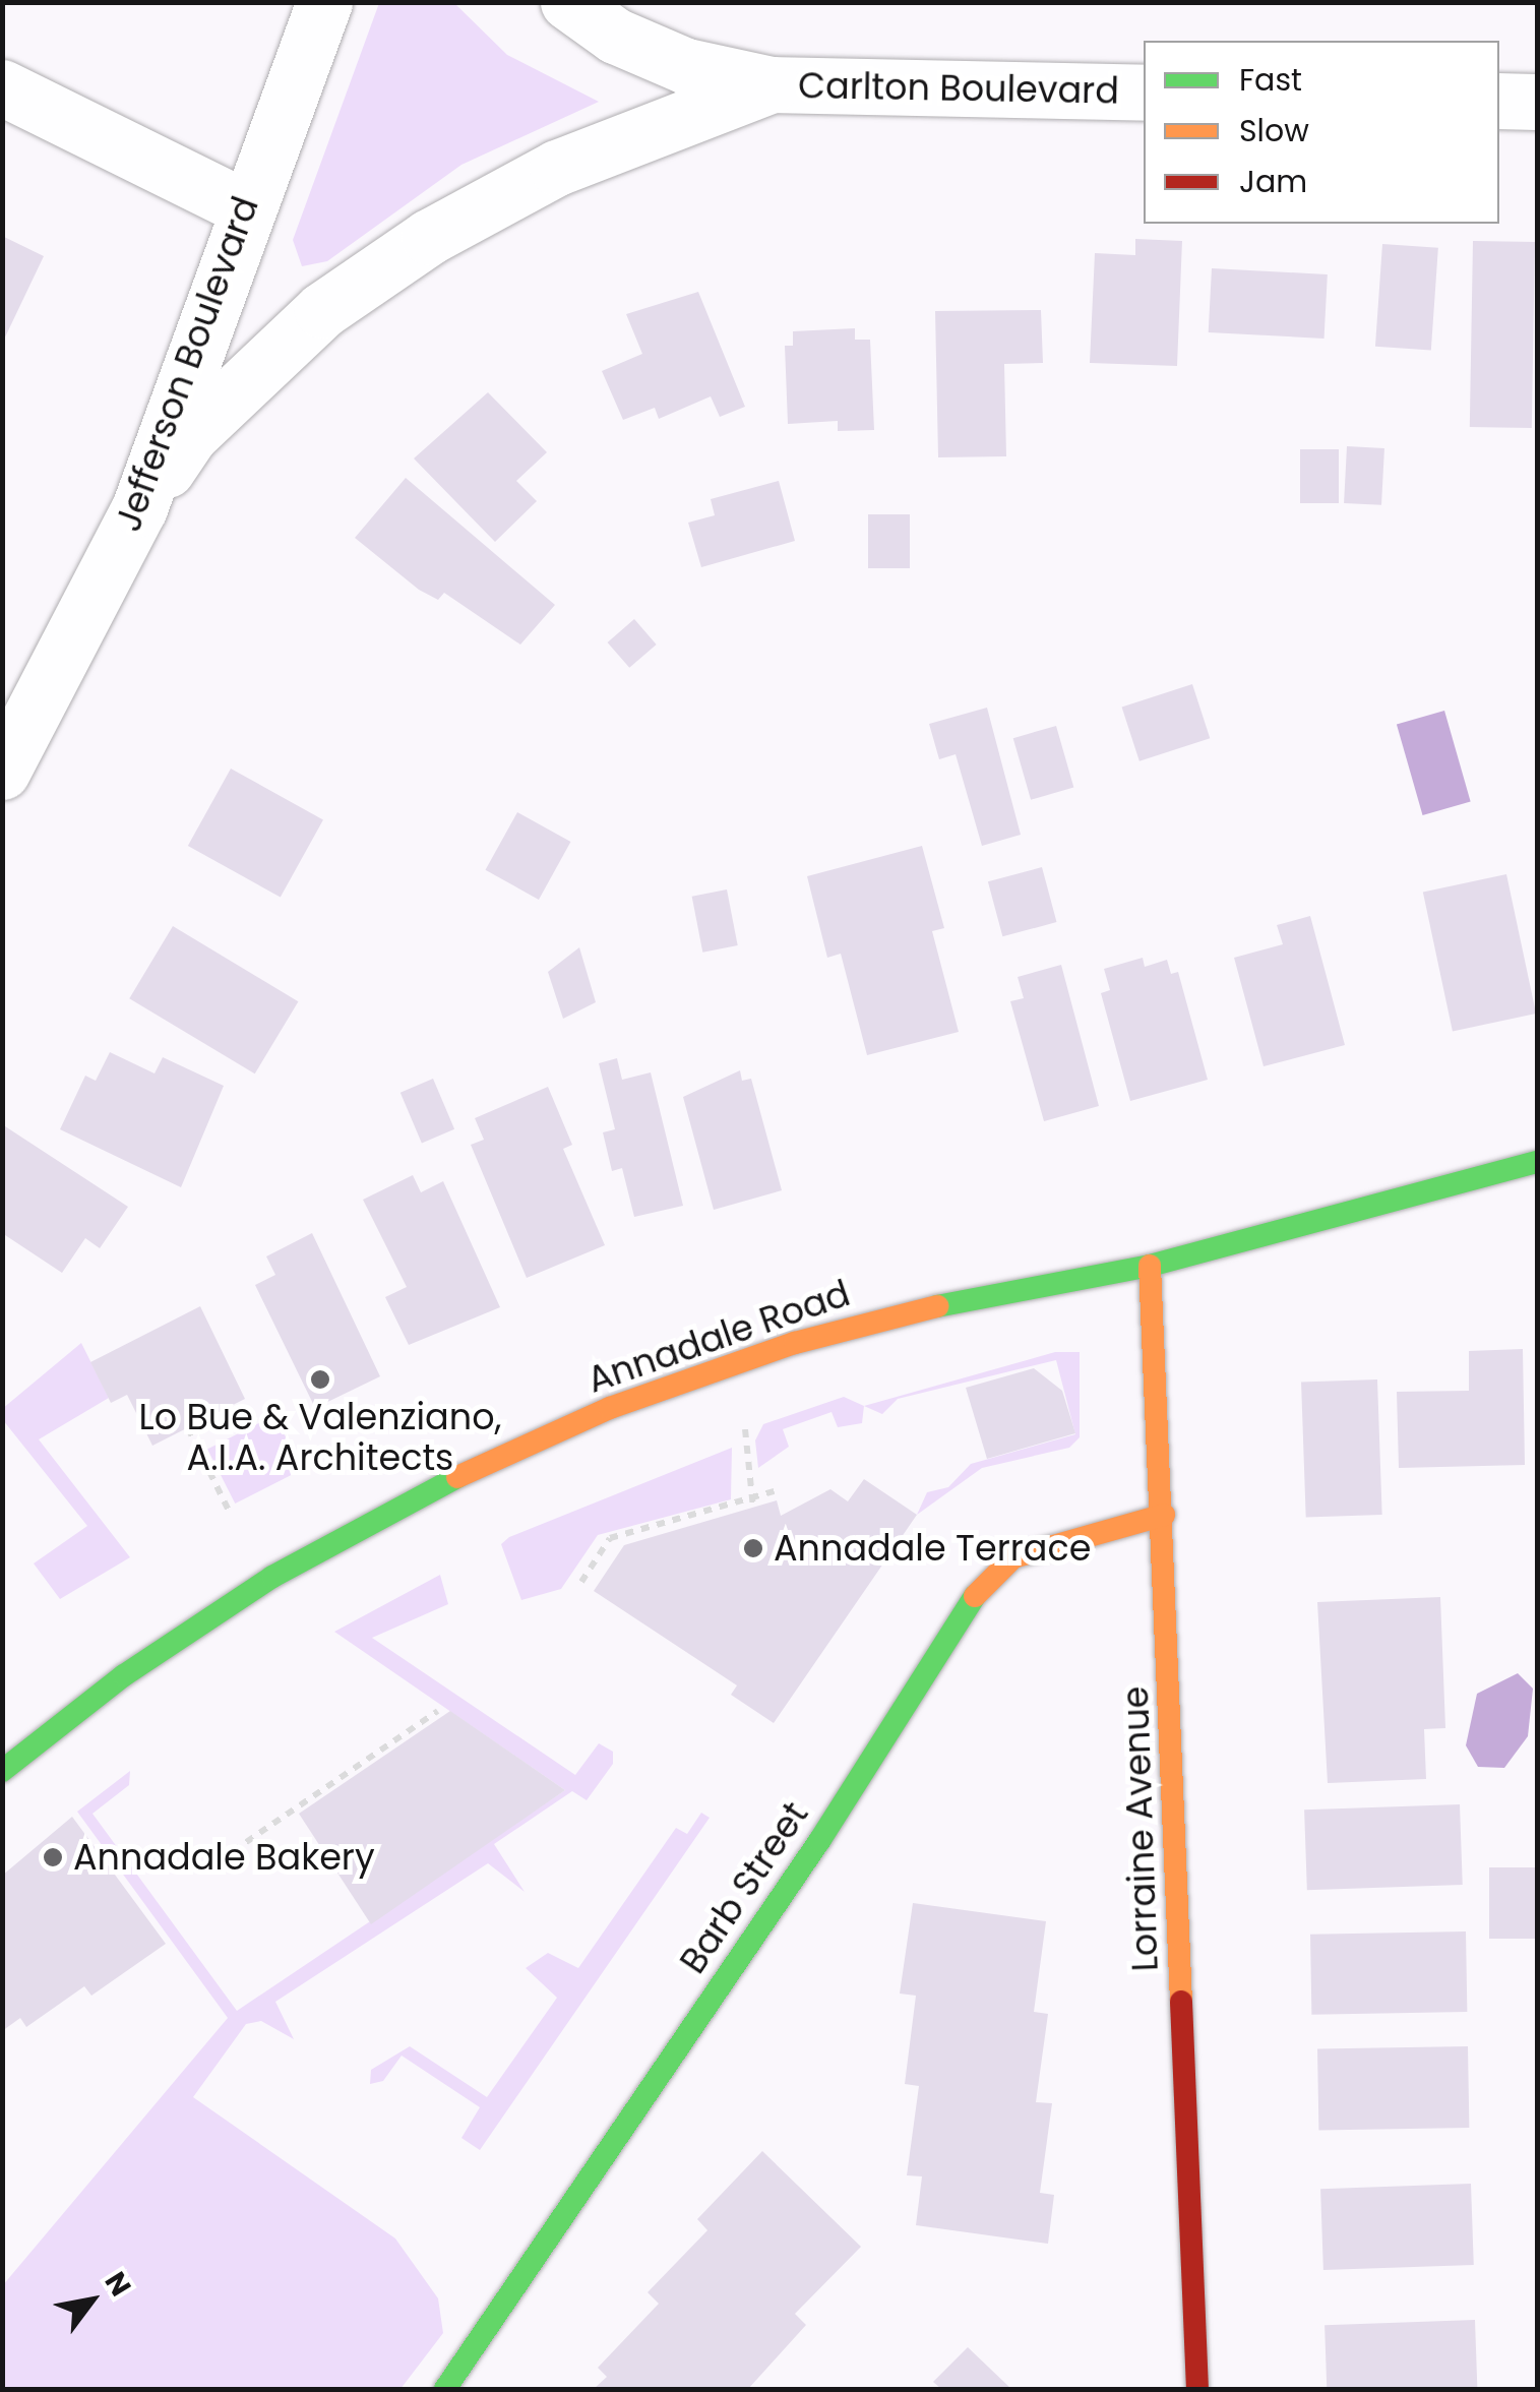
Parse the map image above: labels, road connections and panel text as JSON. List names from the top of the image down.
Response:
{
  "streets": {
    "street": [
      "Carlton Boulevard",
      "Jefferson Boulevard",
      "Annadale Road",
      "Lorraine Avenue",
      "Barb Street"
    ]
  },
  "crossings": [
    ["Carlton Boulevard", "Jefferson Boulevard"],
    ["Annadale Road", "Lorraine Avenue"],
    ["Lorraine Avenue", "Barb Street"]
  ],
  "places": ["Lo Bue & Valenziano, A.I.A. Architects", "Annadale Terrace", "Annadale Bakery"],
  "legend": ["Fast", "Slow", "Jam"],
  "north": "top right"
}
